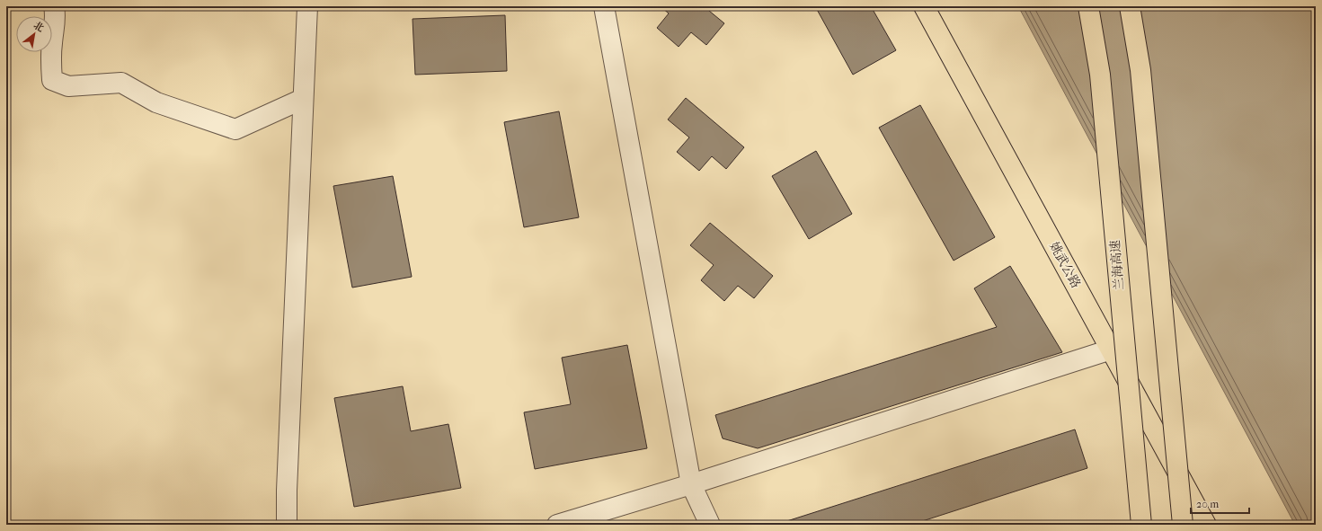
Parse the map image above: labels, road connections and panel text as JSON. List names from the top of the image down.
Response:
{
  "streets": {
    "main road": ["姚武公路", "兰海高速"]
  },
  "scale_bar": "20 m",
  "north": "top right"
}
